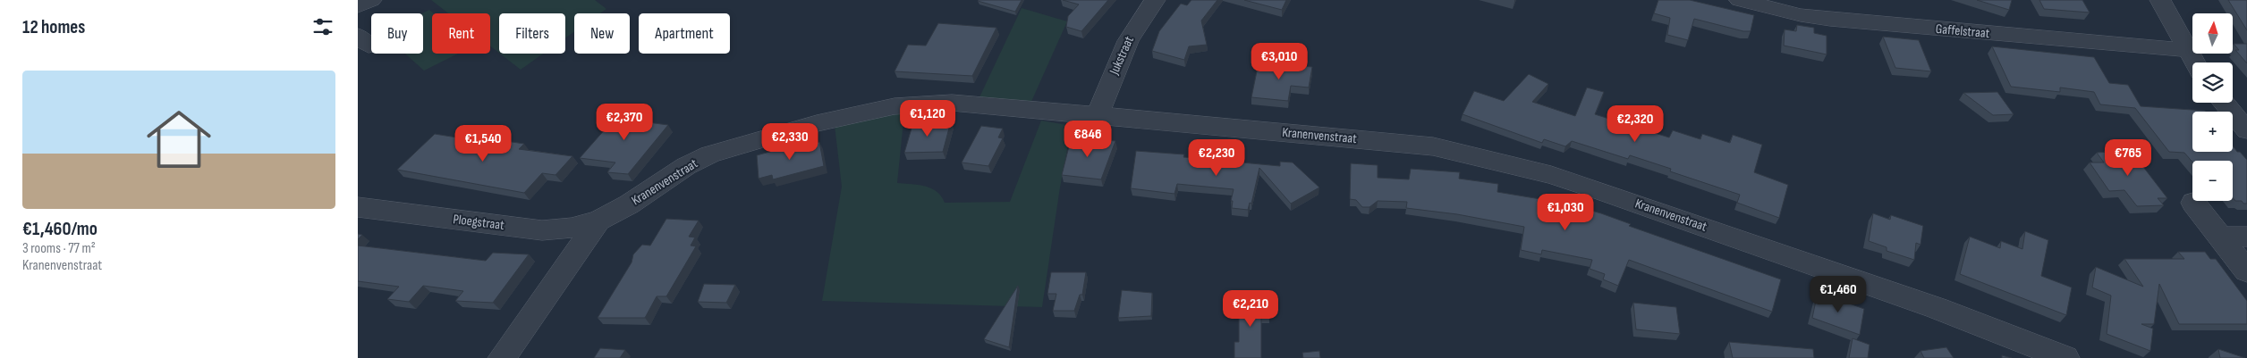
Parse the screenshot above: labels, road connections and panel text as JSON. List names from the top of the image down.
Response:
{
  "streets": {
    "street": [
      "Gaffelstraat",
      "Jukstraat",
      "Kranenvenstraat",
      "Ploegstraat"
    ]
  },
  "crossings": [
    ["Jukstraat", "Kranenvenstraat"],
    ["Kranenvenstraat", "Ploegstraat"]
  ],
  "north": "top",
  "page": {
    "heading": "12 homes",
    "map_buttons": ["+", "−"],
    "chip": [
      "Buy",
      "Rent",
      "Filters",
      "New",
      "Apartment"
    ],
    "price": [
      "€3,010",
      "€1,120",
      "€2,370",
      "€2,320",
      "€846",
      "€2,330",
      "€1,540",
      "€2,230",
      "€765",
      "€1,030",
      "€1,460",
      "€2,210"
    ],
    "list": [
      {
        "name": "€1,460/mo",
        "note": "3 rooms · 77 m² · Kranenvenstraat"
      }
    ]
  }
}
